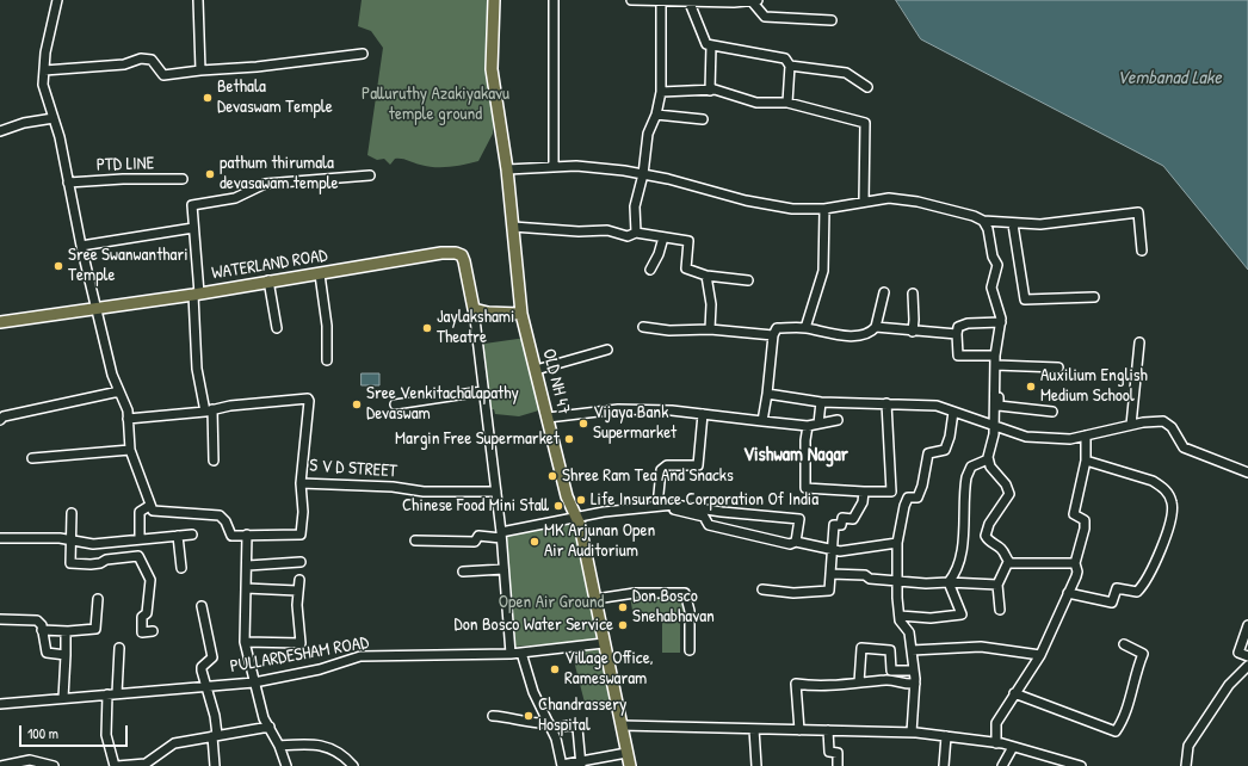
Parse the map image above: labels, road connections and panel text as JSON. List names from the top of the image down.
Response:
{
  "streets": {
    "main road": ["WATERLAND ROAD", "OLD NH 47"],
    "street": ["PTD LINE", "S V D STREET", "PULLARDESHAM ROAD"]
  },
  "crossings": [
    ["OLD NH 47", "PULLARDESHAM ROAD"]
  ],
  "districts": ["Vishwam Nagar"],
  "water": ["Vembanad Lake"],
  "parks": ["Palluruthy Azakiyakavu temple ground", "Open Air Ground"],
  "places": [
    "Bethala Devaswam Temple",
    "pathum thirumala devasawam temple",
    "Sree Swanwanthari Temple",
    "Jaylakshami Theatre",
    "Auxilium English Medium School",
    "Sree Venkitachalapathy Devaswam",
    "Vijaya Bank Supermarket",
    "Margin Free Supermarket",
    "Shree Ram Tea And Snacks",
    "Life Insurance Corporation Of India",
    "Chinese Food Mini Stall",
    "MK Arjunan Open Air Auditorium",
    "Don Bosco Snehabhavan",
    "Don Bosco Water Service",
    "Village Office, Rameswaram",
    "Chandrassery Hospital"
  ],
  "scale_bar": "100 m"
}
